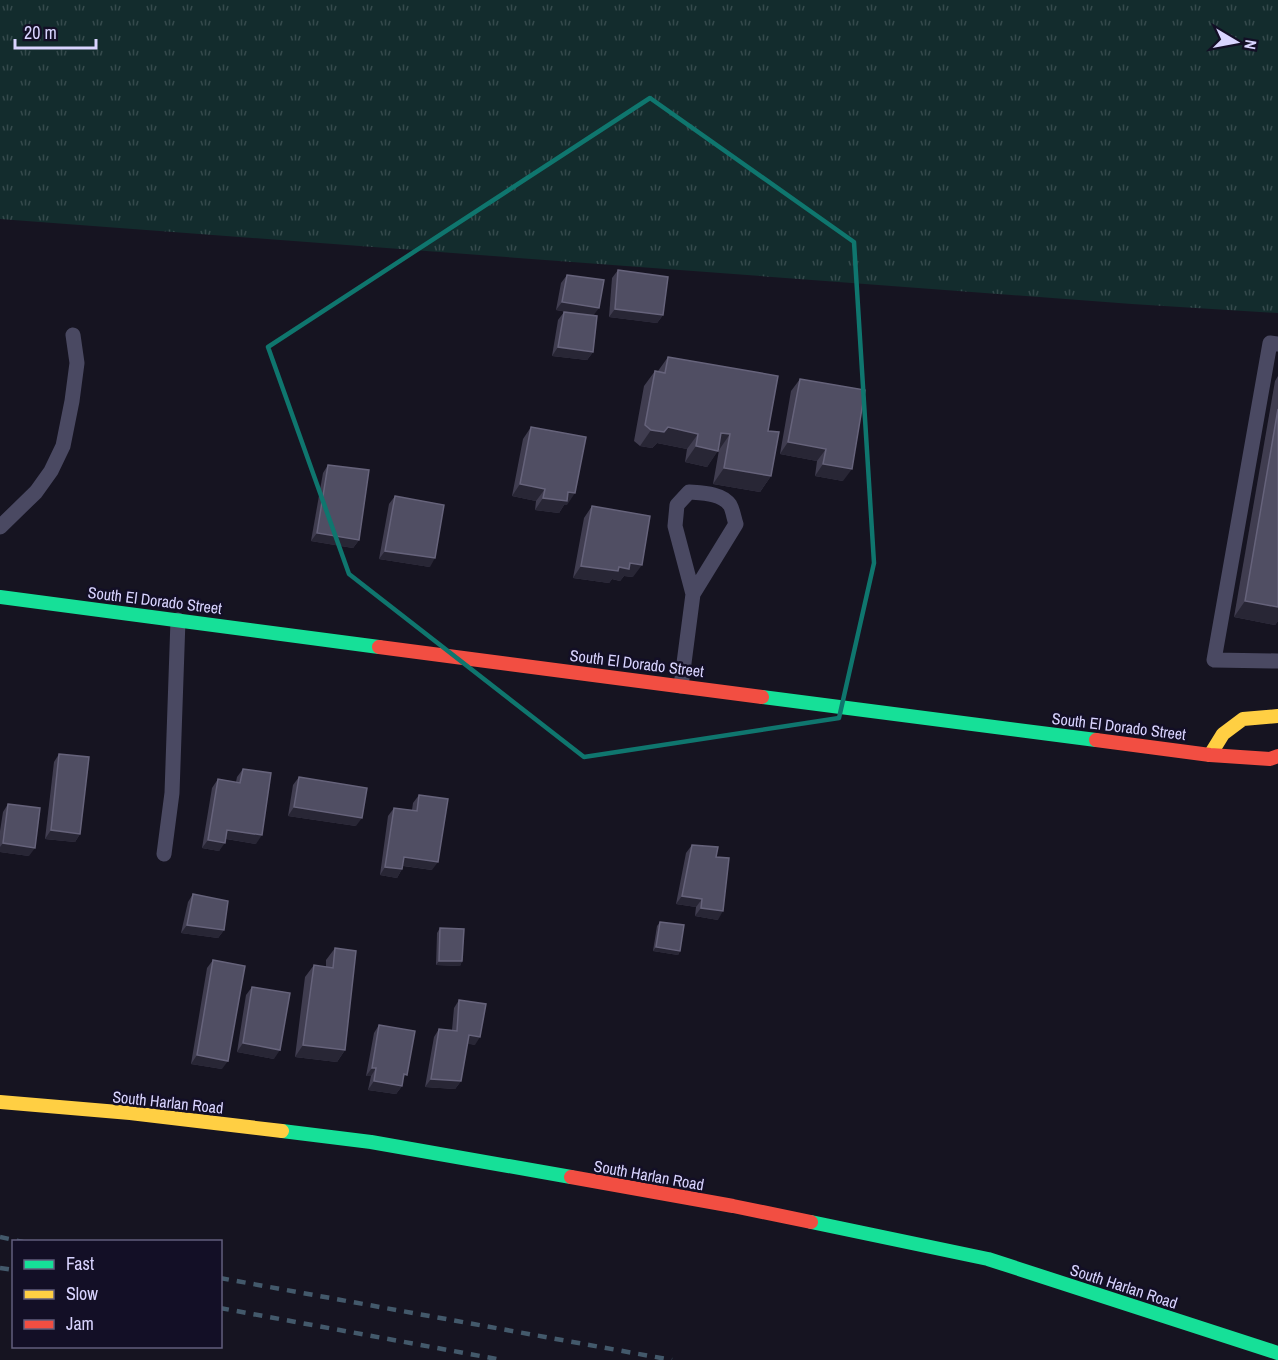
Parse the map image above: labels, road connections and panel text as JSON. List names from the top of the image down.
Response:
{
  "streets": {
    "main road": ["South El Dorado Street", "South Harlan Road"]
  },
  "legend": ["Fast", "Slow", "Jam"],
  "scale_bar": "20 m",
  "north": "right"
}
